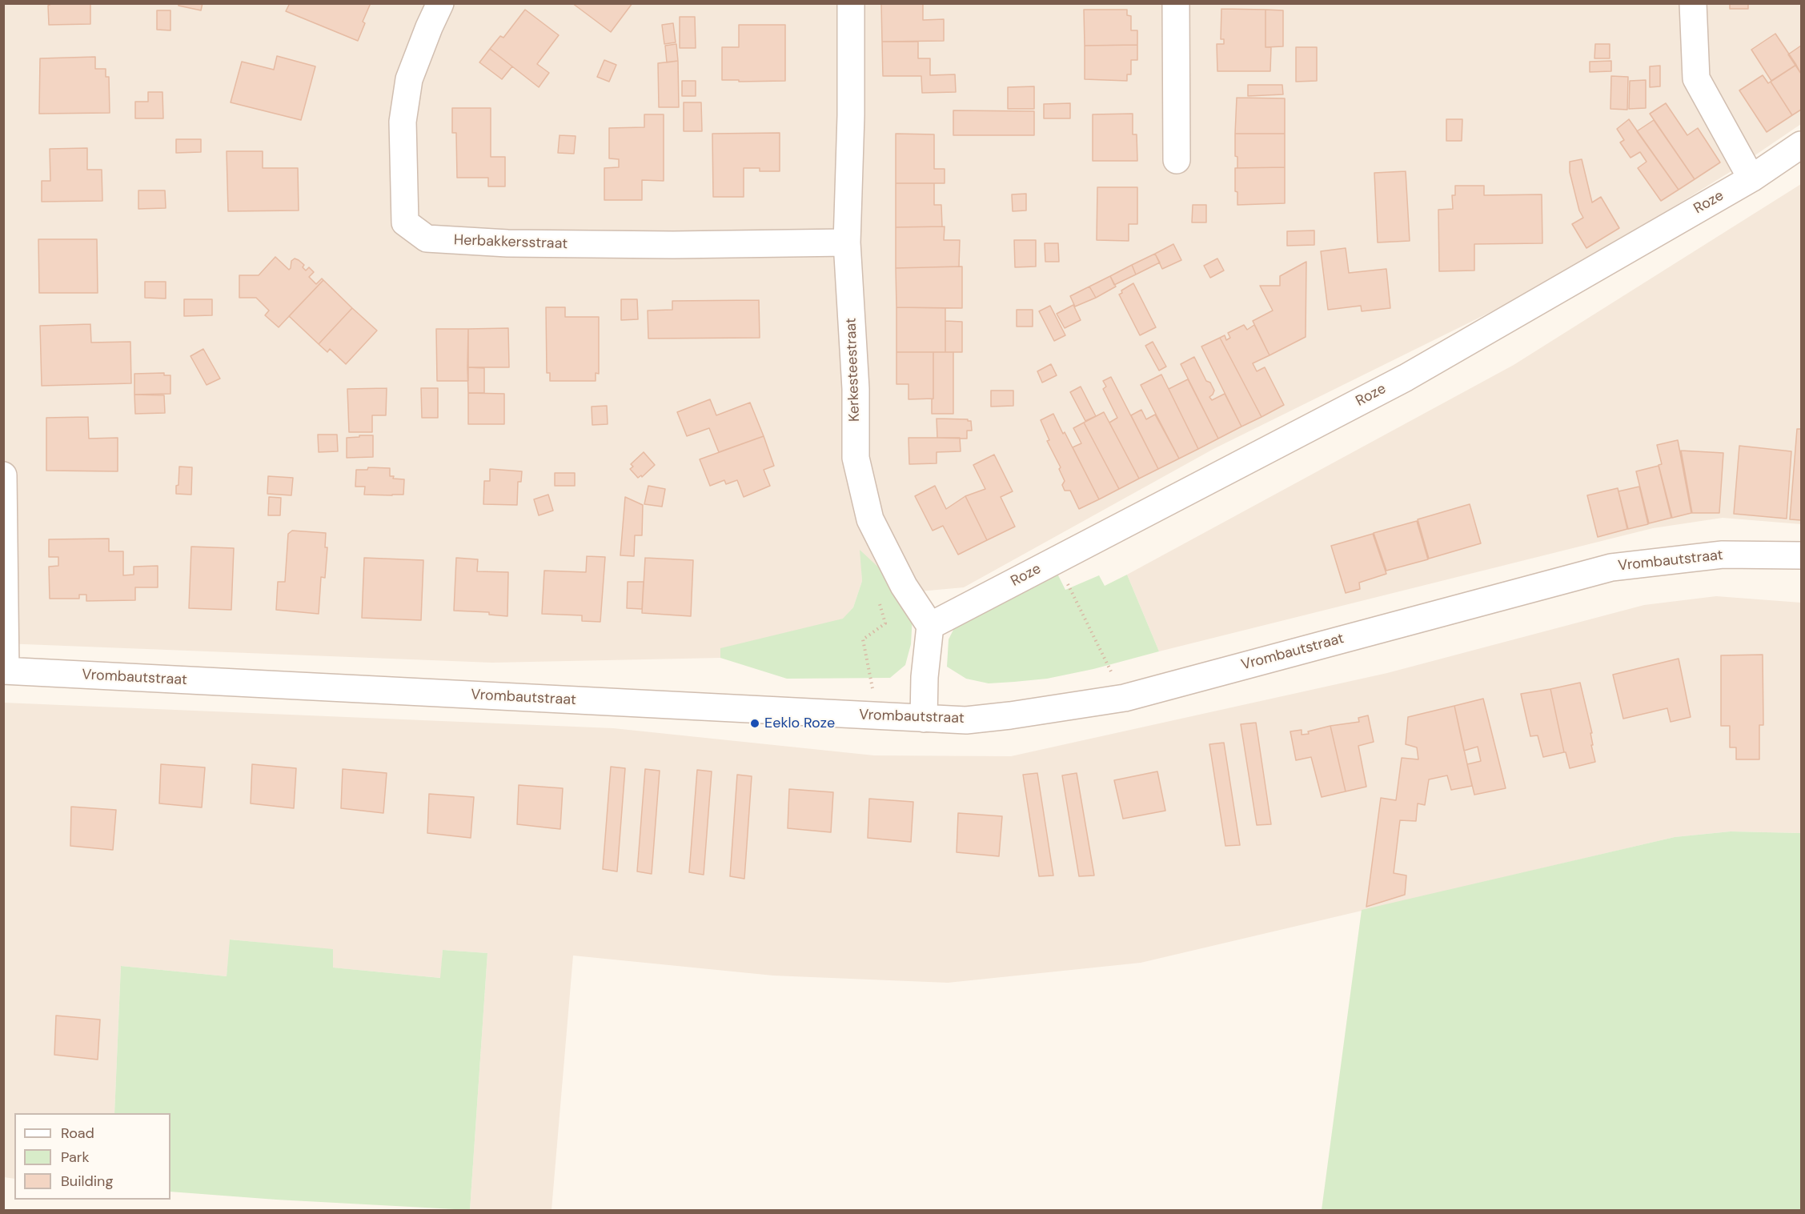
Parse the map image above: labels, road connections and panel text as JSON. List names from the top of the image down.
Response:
{
  "streets": {
    "street": [
      "Roze",
      "Herbakkersstraat",
      "Kerkesteestraat",
      "Vrombautstraat"
    ]
  },
  "crossings": [
    ["Roze", "Kerkesteestraat"],
    ["Herbakkersstraat", "Kerkesteestraat"]
  ],
  "places": ["Eeklo Roze"],
  "legend": ["Road", "Park", "Building"]
}
